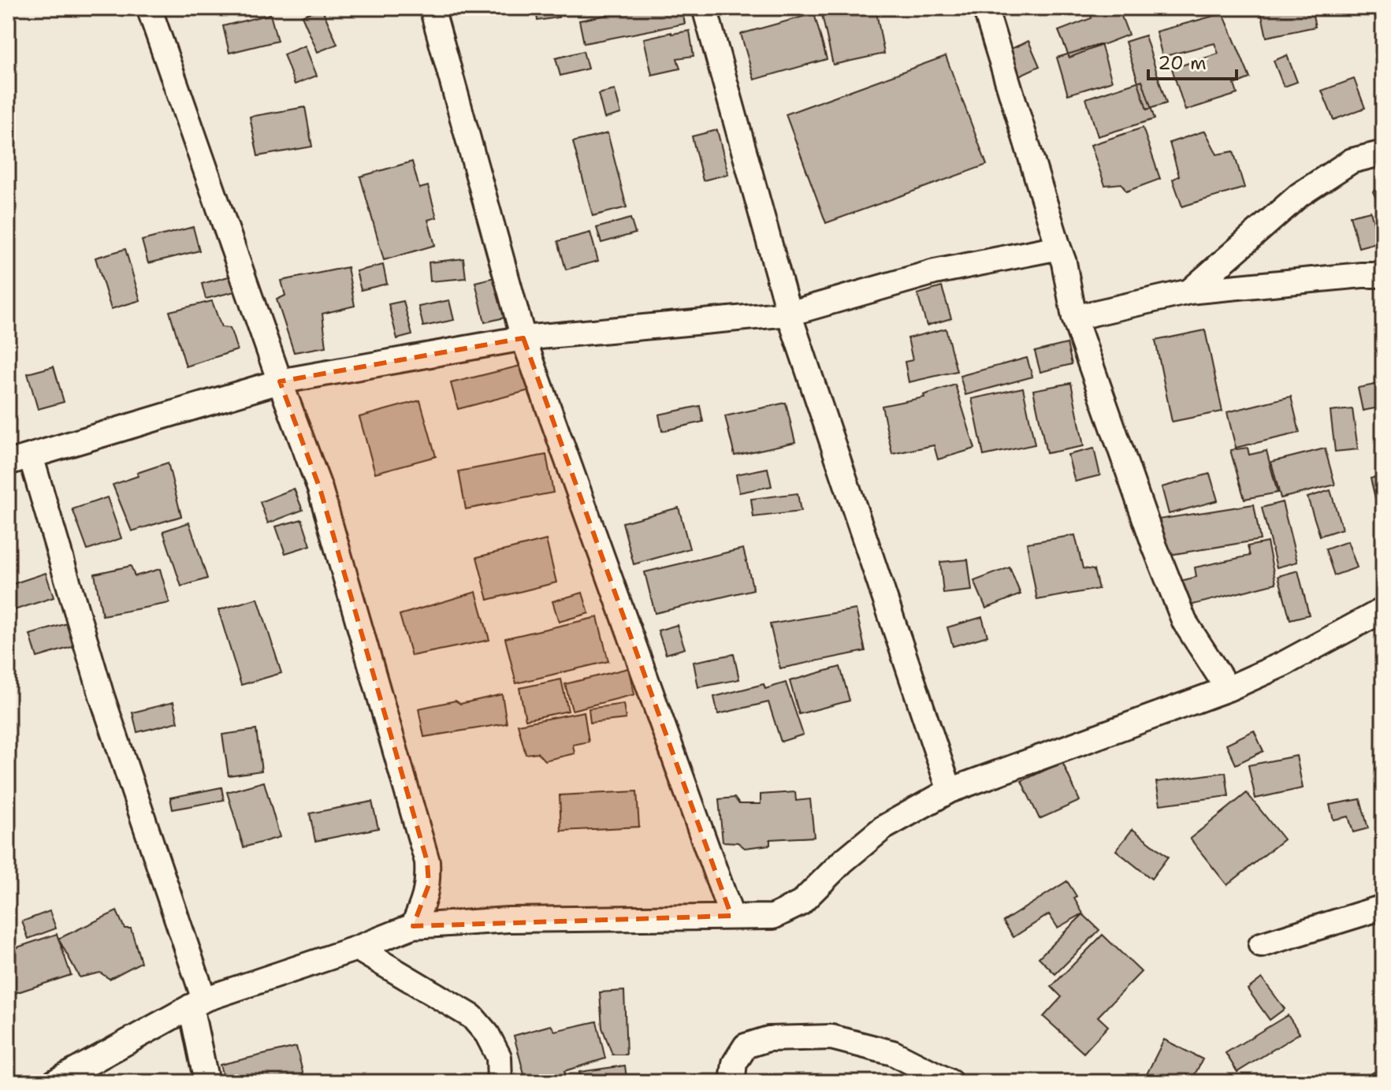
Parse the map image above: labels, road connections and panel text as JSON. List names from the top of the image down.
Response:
{
  "scale_bar": "20 m"
}
